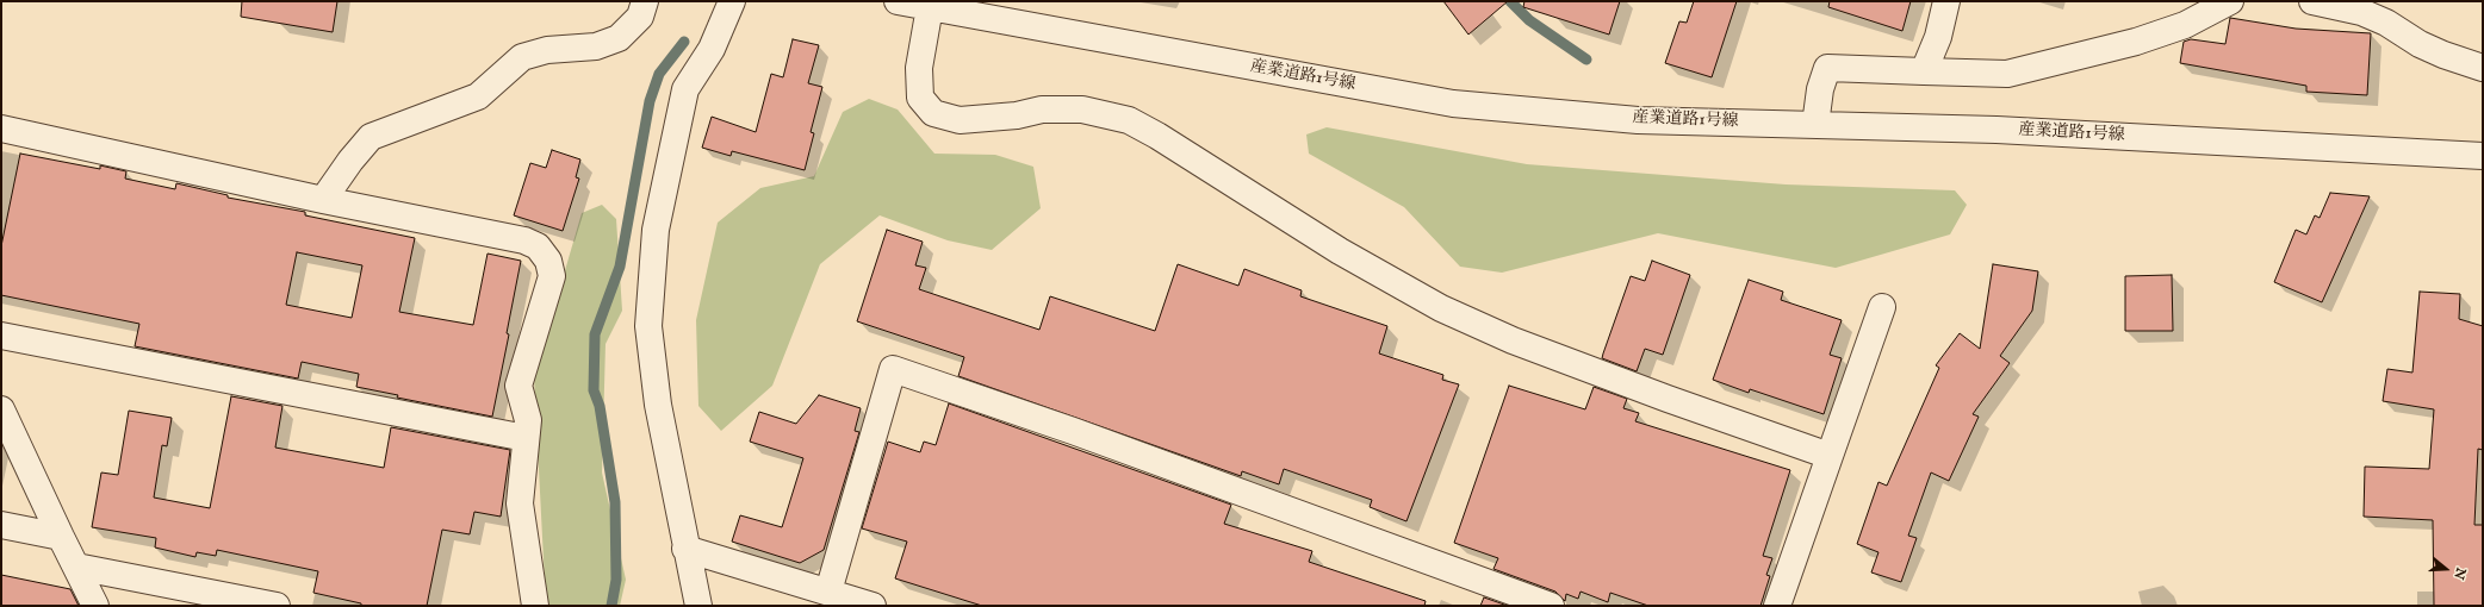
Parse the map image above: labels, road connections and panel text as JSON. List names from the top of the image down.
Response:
{
  "streets": {
    "street": ["産業道路1号線"]
  },
  "north": "right"
}
